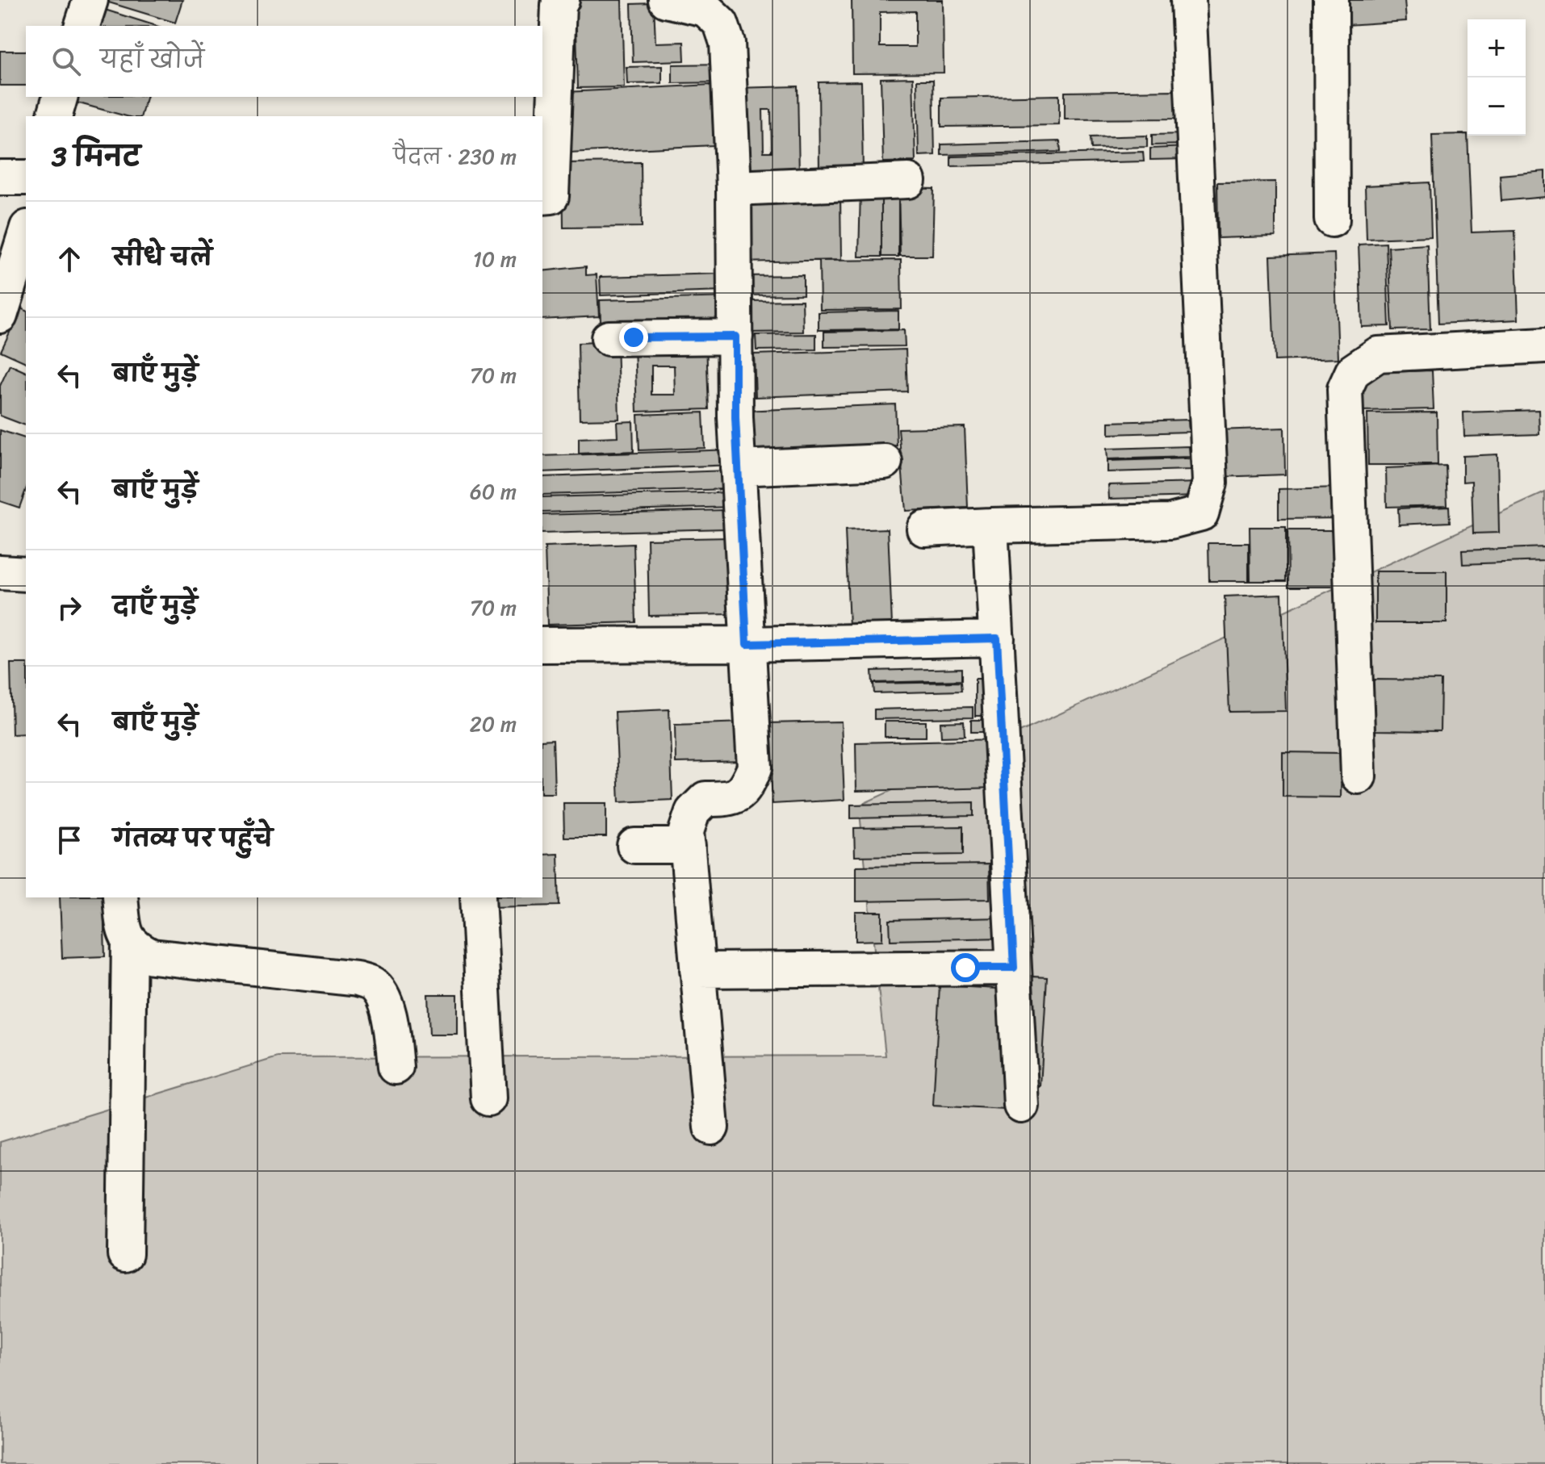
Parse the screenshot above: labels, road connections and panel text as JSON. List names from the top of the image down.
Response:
{
  "page": {
    "map_buttons": ["+", "−"],
    "search": "यहाँ खोजें",
    "heading": ["3 मिनट", "पैदल · 230 m"],
    "list": [
      ["सीधे चलें", "10 m"],
      ["बाएँ मुड़ें", "70 m"],
      ["बाएँ मुड़ें", "60 m"],
      ["दाएँ मुड़ें", "70 m"],
      ["बाएँ मुड़ें", "20 m"],
      "गंतव्य पर पहुँचे"
    ]
  }
}
